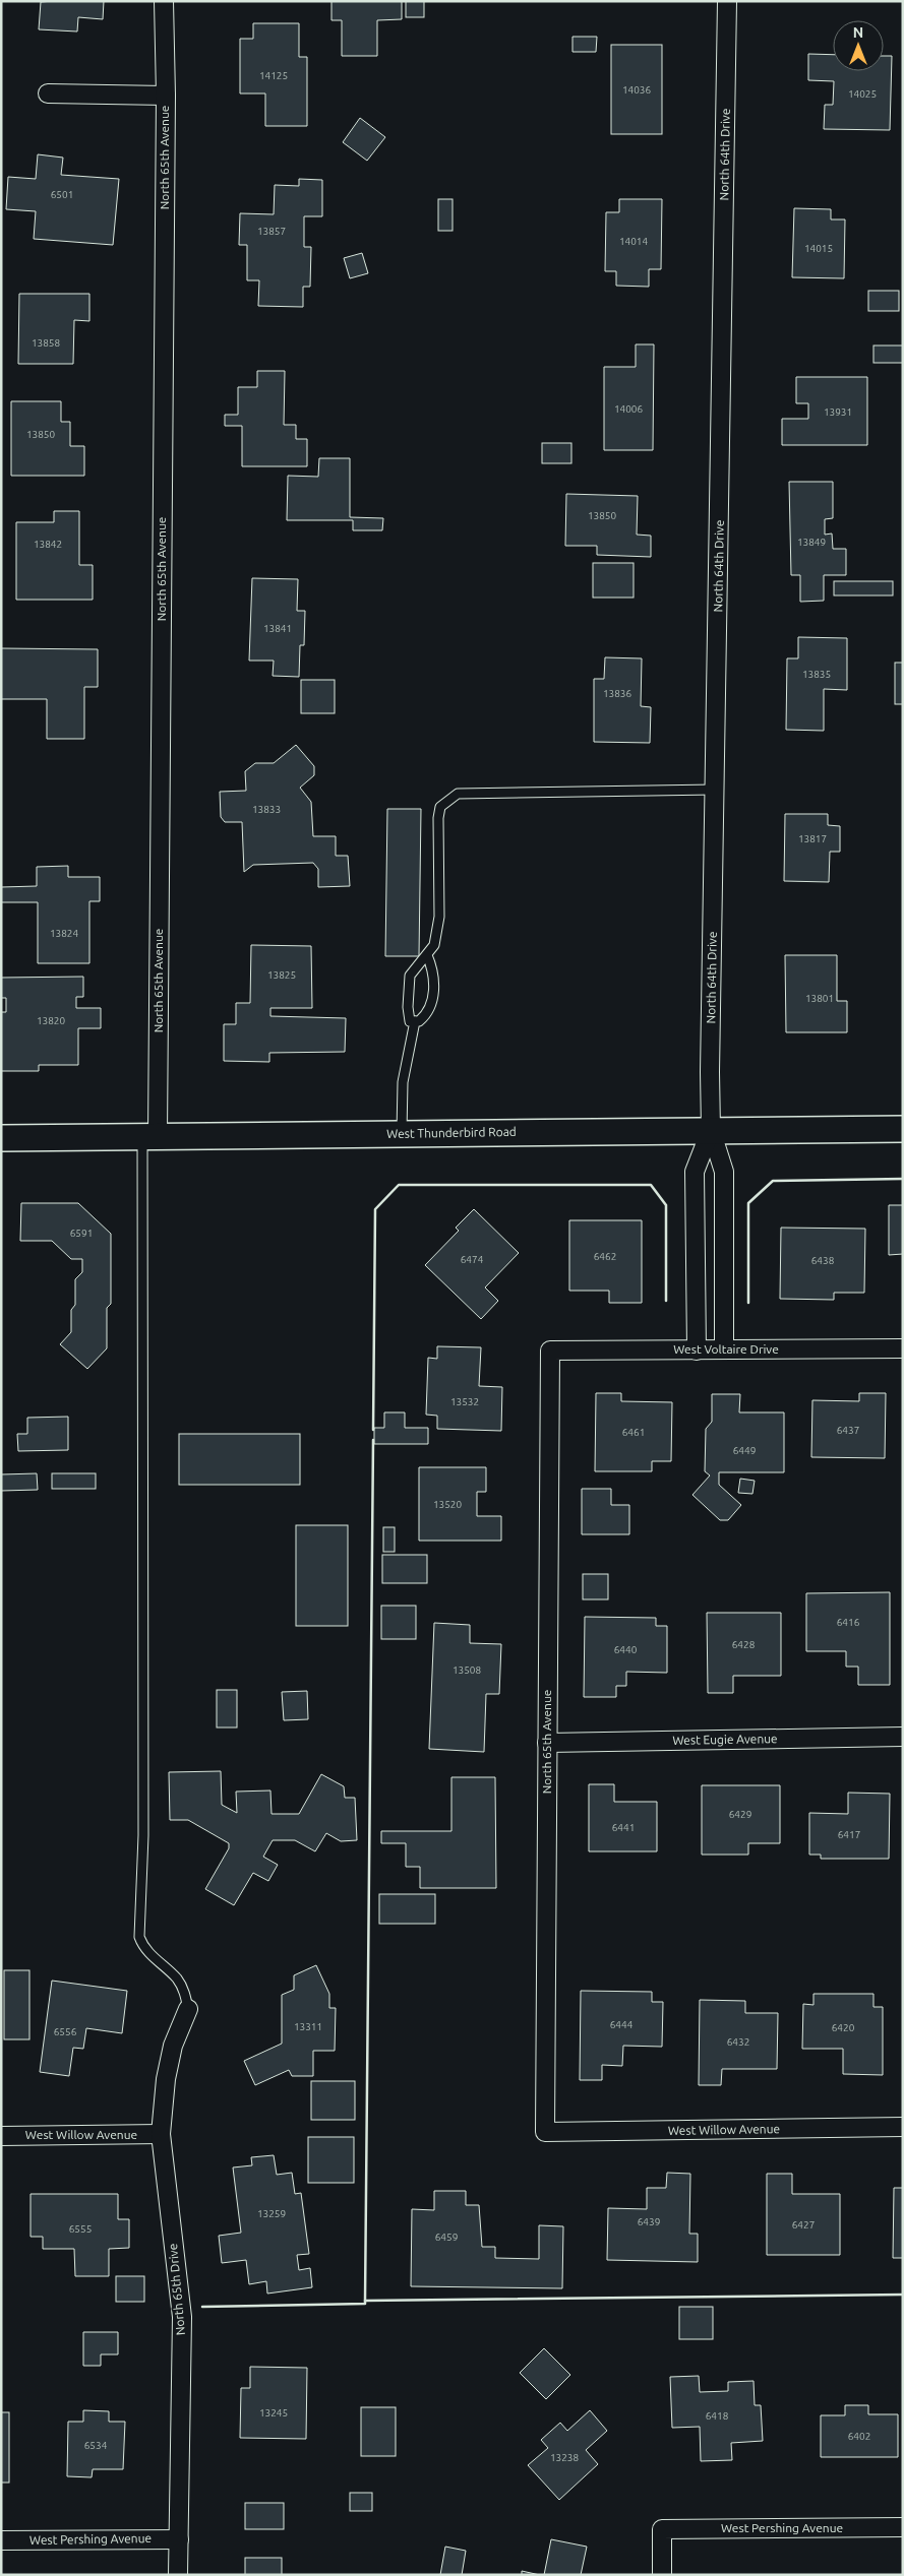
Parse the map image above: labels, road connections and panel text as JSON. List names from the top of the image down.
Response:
{
  "streets": {
    "main road": ["West Thunderbird Road"],
    "street": [
      "North 64th Drive",
      "North 65th Avenue",
      "West Voltaire Drive",
      "West Eugie Avenue",
      "West Willow Avenue",
      "North 65th Drive",
      "West Pershing Avenue"
    ]
  },
  "crossings": [
    ["North 64th Drive", "West Thunderbird Road"],
    ["North 64th Drive", "West Voltaire Drive"],
    ["North 65th Avenue", "West Thunderbird Road"],
    ["North 65th Avenue", "West Voltaire Drive"],
    ["North 65th Avenue", "West Eugie Avenue"],
    ["North 65th Avenue", "West Willow Avenue"],
    ["West Willow Avenue", "North 65th Drive"],
    ["North 65th Drive", "West Pershing Avenue"]
  ],
  "house_numbers": [
    "14125",
    "14036",
    "14025",
    "6501",
    "13857",
    "14014",
    "14015",
    "13858",
    "14006",
    "13931",
    "13850",
    "13850",
    "13849",
    "13842",
    "13841",
    "13835",
    "13836",
    "13833",
    "13817",
    "13824",
    "13825",
    "13801",
    "13820",
    "6591",
    "6462",
    "6474",
    "6438",
    "13532",
    "6437",
    "6461",
    "6449",
    "13520",
    "6416",
    "6428",
    "6440",
    "13508",
    "6429",
    "6441",
    "6417",
    "6444",
    "13311",
    "6420",
    "6556",
    "6432",
    "13259",
    "6439",
    "6427",
    "6555",
    "6459",
    "13245",
    "6418",
    "6402",
    "6534",
    "13238"
  ],
  "north": "top"
}
